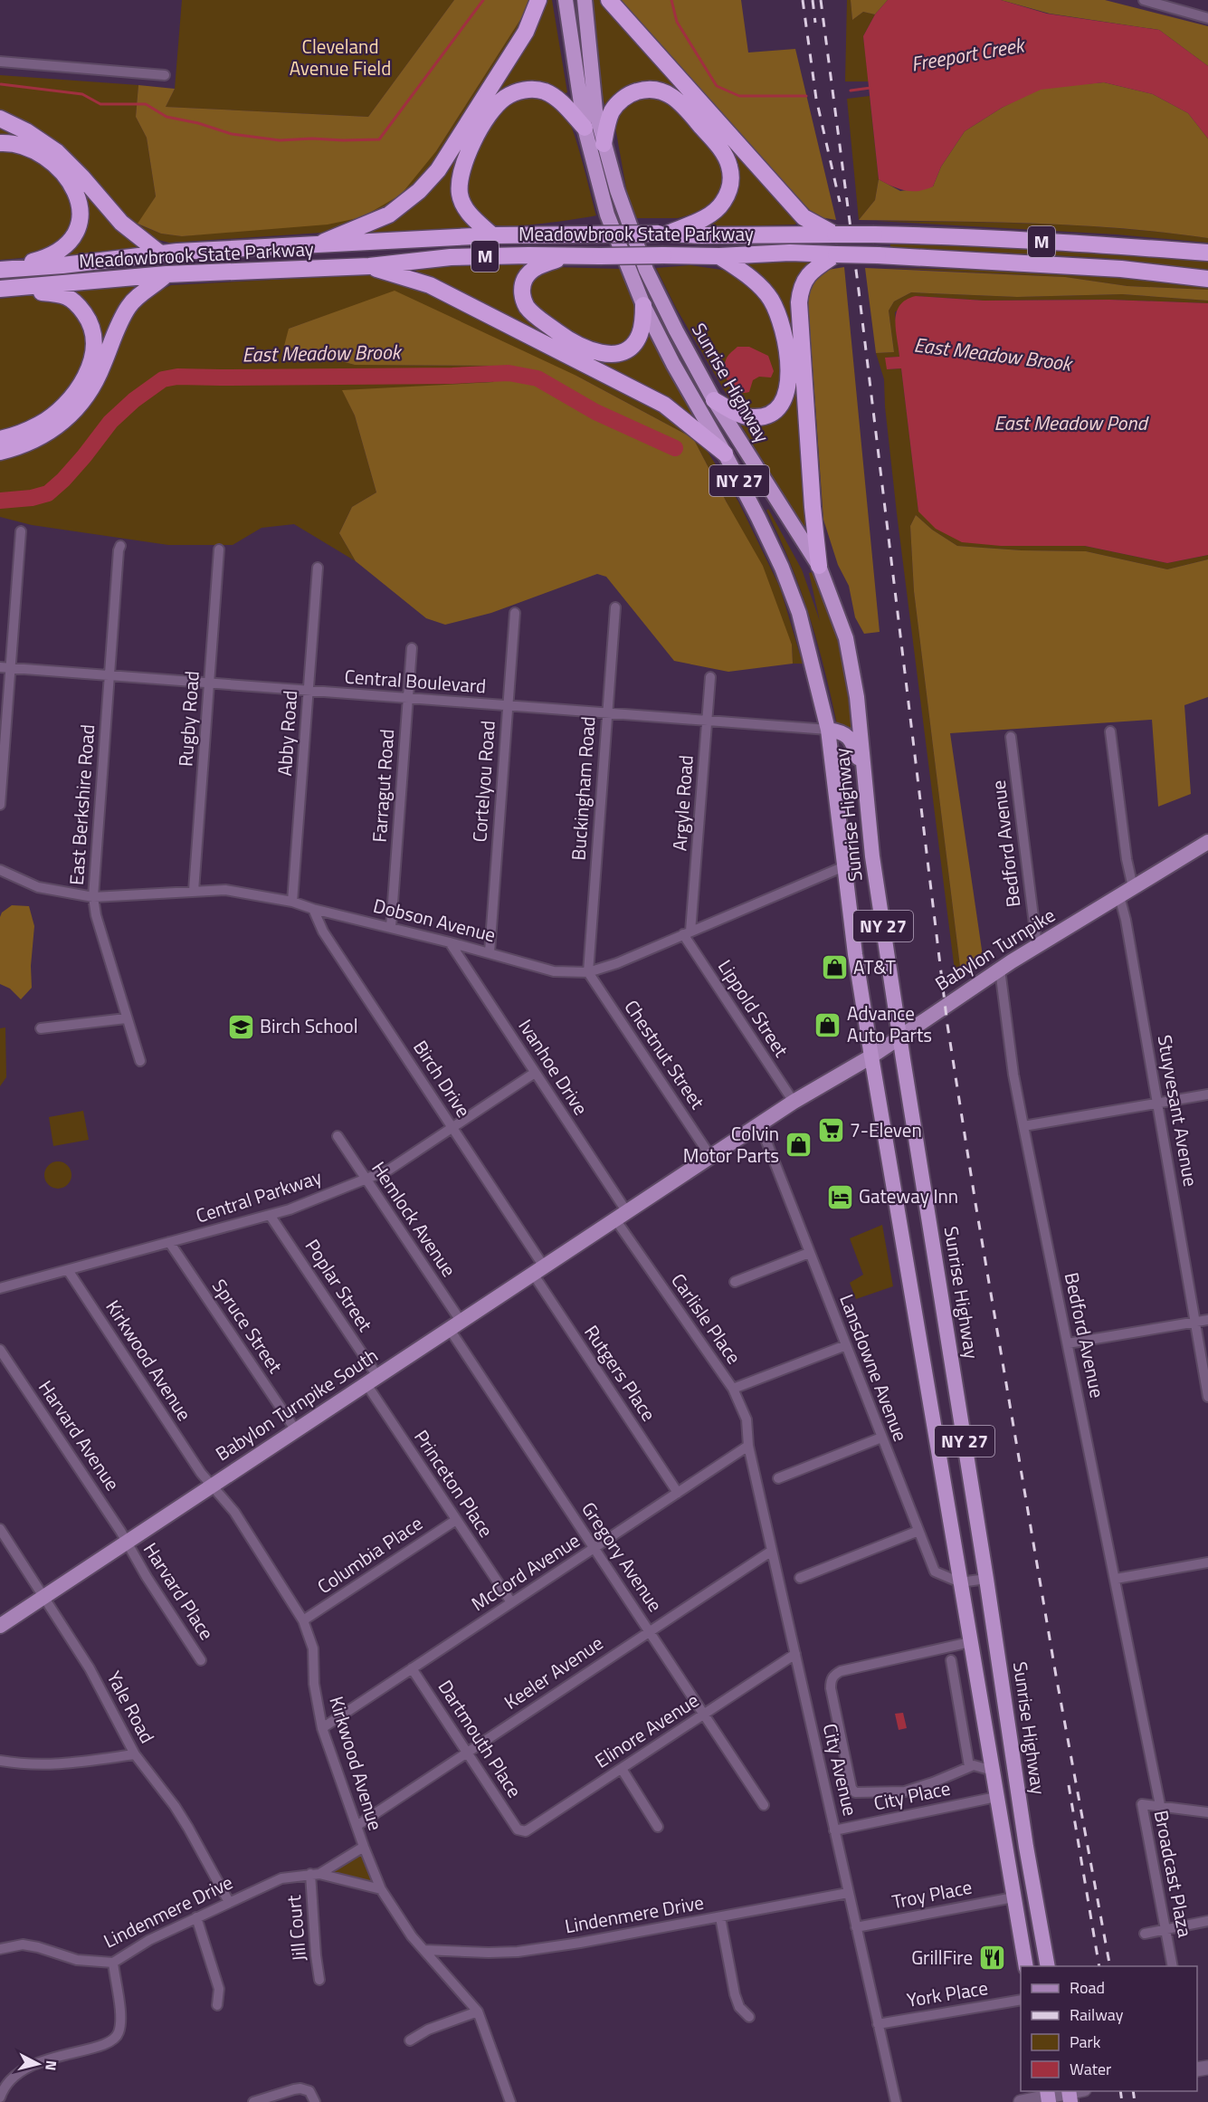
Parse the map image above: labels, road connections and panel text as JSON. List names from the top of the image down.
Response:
{
  "streets": {
    "highway": [
      "Meadowbrook State Parkway",
      "M",
      "Sunrise Highway",
      "NY 27"
    ],
    "main road": ["Babylon Turnpike", "Babylon Turnpike South"],
    "street": [
      "Central Boulevard",
      "Rugby Road",
      "Abby Road",
      "Cortelyou Road",
      "Farragut Road",
      "Buckingham Road",
      "Argyle Road",
      "East Berkshire Road",
      "Bedford Avenue",
      "Dobson Avenue",
      "Lippold Street",
      "Chestnut Street",
      "Ivanhoe Drive",
      "Birch Drive",
      "Stuyvesant Avenue",
      "Central Parkway",
      "Hemlock Avenue",
      "Poplar Street",
      "Carlisle Place",
      "Spruce Street",
      "Kirkwood Avenue",
      "Lansdowne Avenue",
      "Rutgers Place",
      "Harvard Avenue",
      "Princeton Place",
      "Columbia Place",
      "Gregory Avenue",
      "McCord Avenue",
      "Harvard Place",
      "Keeler Avenue",
      "Yale Road",
      "Elinore Avenue",
      "Dartmouth Place",
      "City Avenue",
      "City Place",
      "Broadcast Plaza",
      "Troy Place",
      "Lindenmere Drive",
      "Jill Court",
      "York Place"
    ]
  },
  "crossings": [
    ["Sunrise Highway", "Central Boulevard"],
    ["Sunrise Highway", "Dobson Avenue"],
    ["Sunrise Highway", "Babylon Turnpike"],
    ["Sunrise Highway", "Lansdowne Avenue"],
    ["Sunrise Highway", "City Place"],
    ["Sunrise Highway", "Troy Place"],
    ["Central Boulevard", "Rugby Road"],
    ["Central Boulevard", "Abby Road"],
    ["Central Boulevard", "Cortelyou Road"],
    ["Central Boulevard", "Farragut Road"],
    ["Central Boulevard", "Buckingham Road"],
    ["Central Boulevard", "Argyle Road"],
    ["Central Boulevard", "East Berkshire Road"],
    ["Rugby Road", "Dobson Avenue"],
    ["Abby Road", "Dobson Avenue"],
    ["Cortelyou Road", "Dobson Avenue"],
    ["Farragut Road", "Dobson Avenue"],
    ["Buckingham Road", "Dobson Avenue"],
    ["Buckingham Road", "Chestnut Street"],
    ["Argyle Road", "Dobson Avenue"],
    ["Argyle Road", "Lippold Street"],
    ["East Berkshire Road", "Dobson Avenue"],
    ["Bedford Avenue", "Babylon Turnpike"],
    ["Bedford Avenue", "Broadcast Plaza"],
    ["Dobson Avenue", "Lippold Street"],
    ["Dobson Avenue", "Chestnut Street"],
    ["Dobson Avenue", "Ivanhoe Drive"],
    ["Dobson Avenue", "Birch Drive"],
    ["Babylon Turnpike", "Lippold Street"],
    ["Babylon Turnpike", "Chestnut Street"],
    ["Babylon Turnpike", "Ivanhoe Drive"],
    ["Babylon Turnpike", "Stuyvesant Avenue"],
    ["Babylon Turnpike", "Carlisle Place"],
    ["Babylon Turnpike", "Lansdowne Avenue"],
    ["Babylon Turnpike", "Babylon Turnpike South"],
    ["Ivanhoe Drive", "Central Parkway"],
    ["Ivanhoe Drive", "Carlisle Place"],
    ["Ivanhoe Drive", "Babylon Turnpike South"],
    ["Birch Drive", "Central Parkway"],
    ["Birch Drive", "Rutgers Place"],
    ["Birch Drive", "Babylon Turnpike South"],
    ["Central Parkway", "Hemlock Avenue"],
    ["Central Parkway", "Poplar Street"],
    ["Central Parkway", "Spruce Street"],
    ["Central Parkway", "Kirkwood Avenue"],
    ["Hemlock Avenue", "Babylon Turnpike South"],
    ["Hemlock Avenue", "Gregory Avenue"],
    ["Poplar Street", "Babylon Turnpike South"],
    ["Poplar Street", "Princeton Place"],
    ["Carlisle Place", "Babylon Turnpike South"],
    ["Carlisle Place", "McCord Avenue"],
    ["Carlisle Place", "City Avenue"],
    ["Spruce Street", "Babylon Turnpike South"],
    ["Kirkwood Avenue", "Babylon Turnpike South"],
    ["Kirkwood Avenue", "Columbia Place"],
    ["Kirkwood Avenue", "McCord Avenue"],
    ["Kirkwood Avenue", "Keeler Avenue"],
    ["Kirkwood Avenue", "Lindenmere Drive"],
    ["Rutgers Place", "Babylon Turnpike South"],
    ["Rutgers Place", "McCord Avenue"],
    ["Babylon Turnpike South", "Harvard Avenue"],
    ["Babylon Turnpike South", "Princeton Place"],
    ["Babylon Turnpike South", "Gregory Avenue"],
    ["Babylon Turnpike South", "Harvard Place"],
    ["Babylon Turnpike South", "Yale Road"],
    ["Harvard Avenue", "Harvard Place"],
    ["Princeton Place", "Columbia Place"],
    ["Princeton Place", "McCord Avenue"],
    ["Gregory Avenue", "McCord Avenue"],
    ["Gregory Avenue", "Keeler Avenue"],
    ["Gregory Avenue", "Elinore Avenue"],
    ["McCord Avenue", "Dartmouth Place"],
    ["McCord Avenue", "City Avenue"],
    ["Keeler Avenue", "Dartmouth Place"],
    ["Keeler Avenue", "City Avenue"],
    ["Yale Road", "Lindenmere Drive"],
    ["Elinore Avenue", "Dartmouth Place"],
    ["Elinore Avenue", "City Avenue"],
    ["City Avenue", "City Place"],
    ["City Avenue", "Troy Place"],
    ["City Avenue", "Lindenmere Drive"],
    ["City Avenue", "York Place"],
    ["Lindenmere Drive", "Jill Court"]
  ],
  "water": ["Freeport Creek", "East Meadow Brook", "East Meadow Pond"],
  "parks": ["Cleveland Avenue Field"],
  "places": {
    "shop": ["AT&T", "Advance Auto Parts", "Colvin Motor Parts"],
    "school or university": ["Birch School"],
    "supermarket": ["7-Eleven"],
    "hotel": ["Gateway Inn"],
    "restaurant": ["GrillFire"]
  },
  "legend": [
    "Road",
    "Railway",
    "Park",
    "Water"
  ],
  "north": "right"
}
